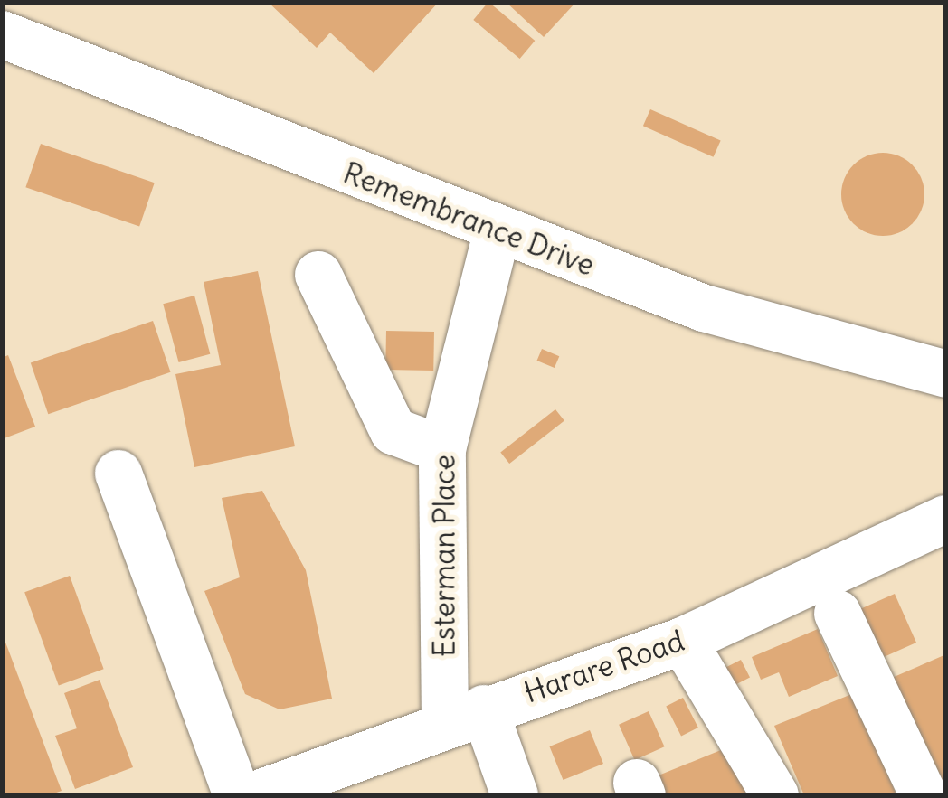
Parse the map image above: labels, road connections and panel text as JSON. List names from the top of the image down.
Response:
{
  "streets": {
    "street": ["Remembrance Drive", "Esterman Place", "Harare Road"]
  },
  "crossings": [
    ["Remembrance Drive", "Esterman Place"],
    ["Esterman Place", "Harare Road"]
  ]
}
